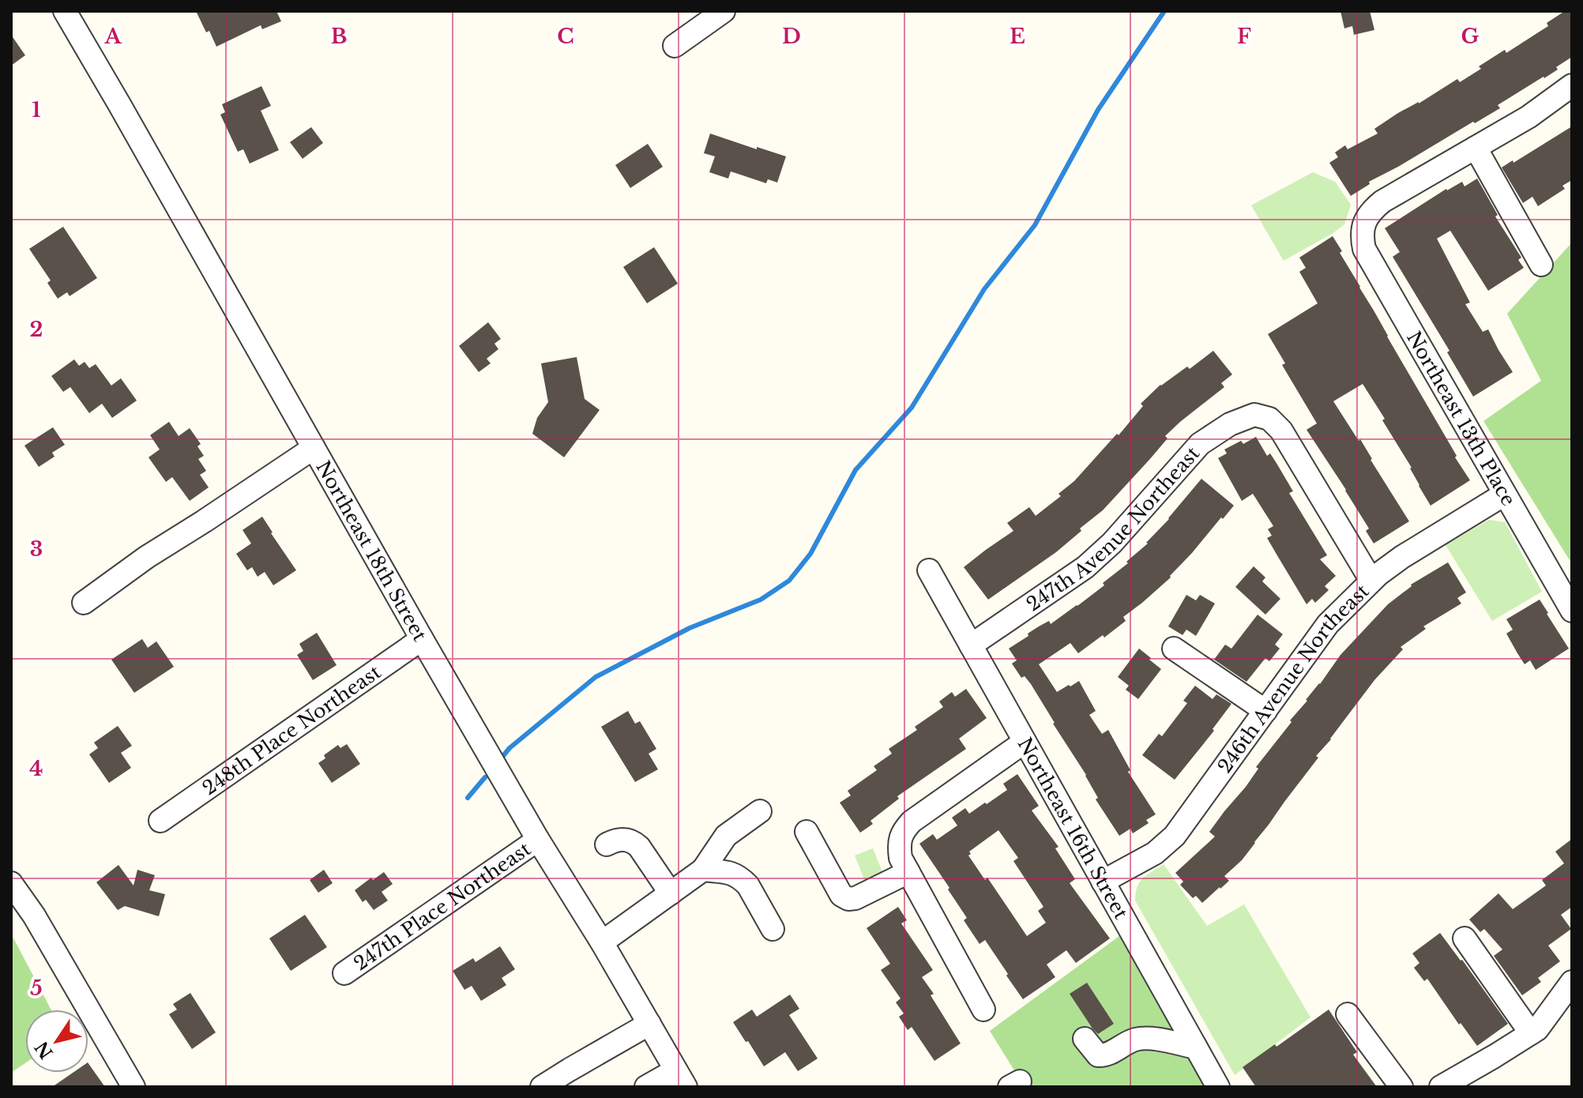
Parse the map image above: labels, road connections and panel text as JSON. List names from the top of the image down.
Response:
{
  "streets": {
    "street": [
      "Northeast 13th Place",
      "247th Avenue Northeast",
      "Northeast 18th Street",
      "246th Avenue Northeast",
      "248th Place Northeast",
      "Northeast 16th Street",
      "247th Place Northeast"
    ]
  },
  "crossings": [
    ["Northeast 13th Place", "246th Avenue Northeast"],
    ["247th Avenue Northeast", "246th Avenue Northeast"],
    ["247th Avenue Northeast", "Northeast 16th Street"],
    ["Northeast 18th Street", "248th Place Northeast"],
    ["Northeast 18th Street", "247th Place Northeast"],
    ["246th Avenue Northeast", "Northeast 16th Street"]
  ],
  "north": "bottom left",
  "grid": {
    "columns": [
      "A",
      "B",
      "C",
      "D",
      "E",
      "F",
      "G"
    ],
    "rows": [
      "1",
      "2",
      "3",
      "4",
      "5"
    ]
  }
}
